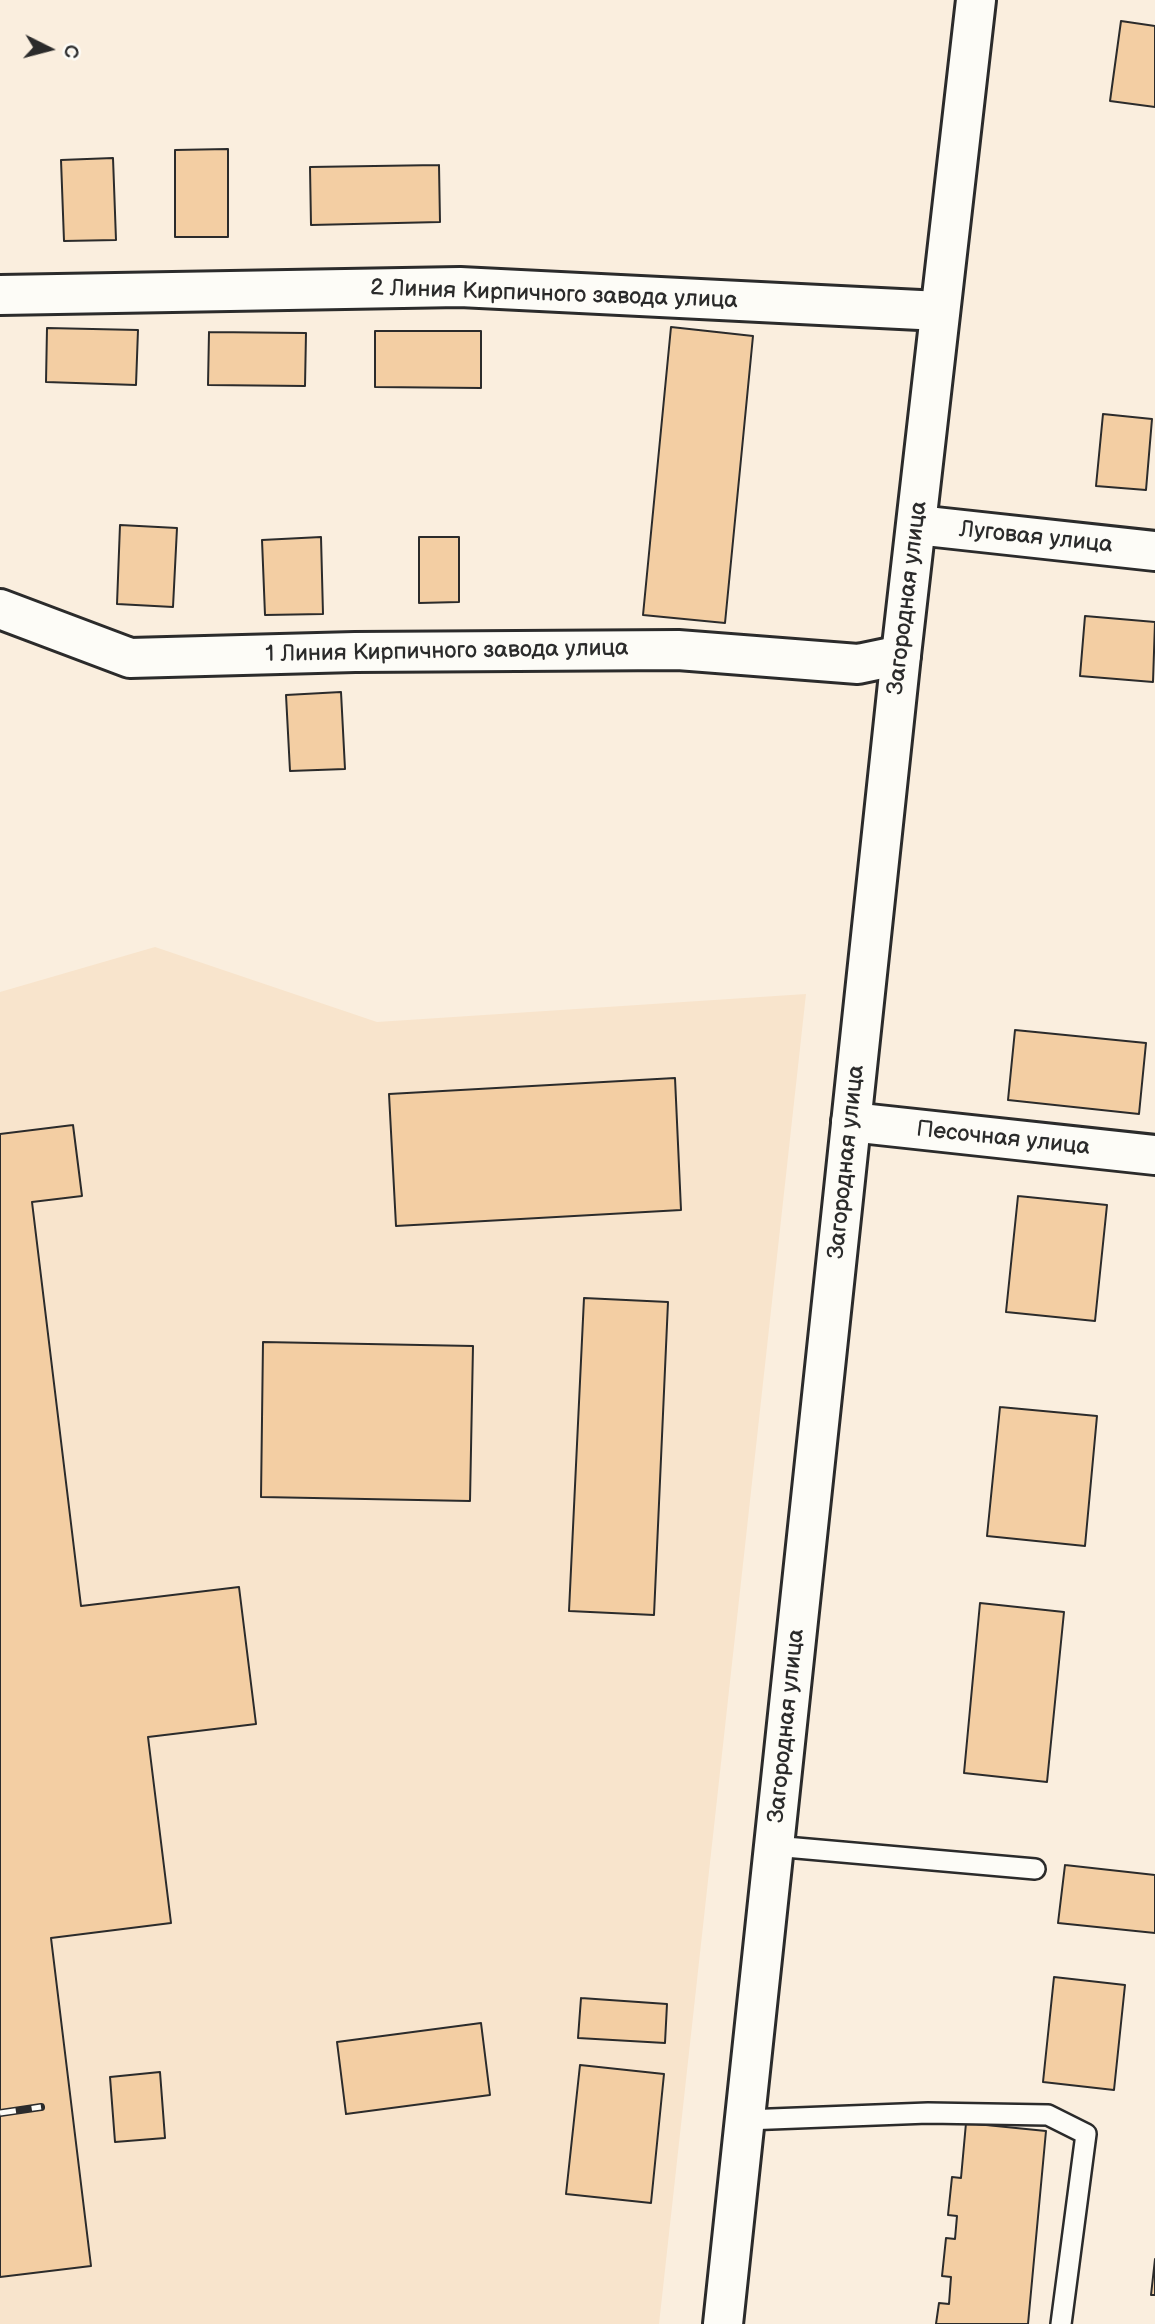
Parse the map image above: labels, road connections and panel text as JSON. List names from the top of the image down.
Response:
{
  "streets": {
    "street": [
      "2 Линия Кирпичного завода улица",
      "Луговая улица",
      "Загородная улица",
      "1 Линия Кирпичного завода улица",
      "Песочная улица"
    ]
  },
  "crossings": [
    ["2 Линия Кирпичного завода улица", "Загородная улица"],
    ["Луговая улица", "Загородная улица"],
    ["Загородная улица", "1 Линия Кирпичного завода улица"],
    ["Загородная улица", "Песочная улица"]
  ],
  "north": "right"
}
